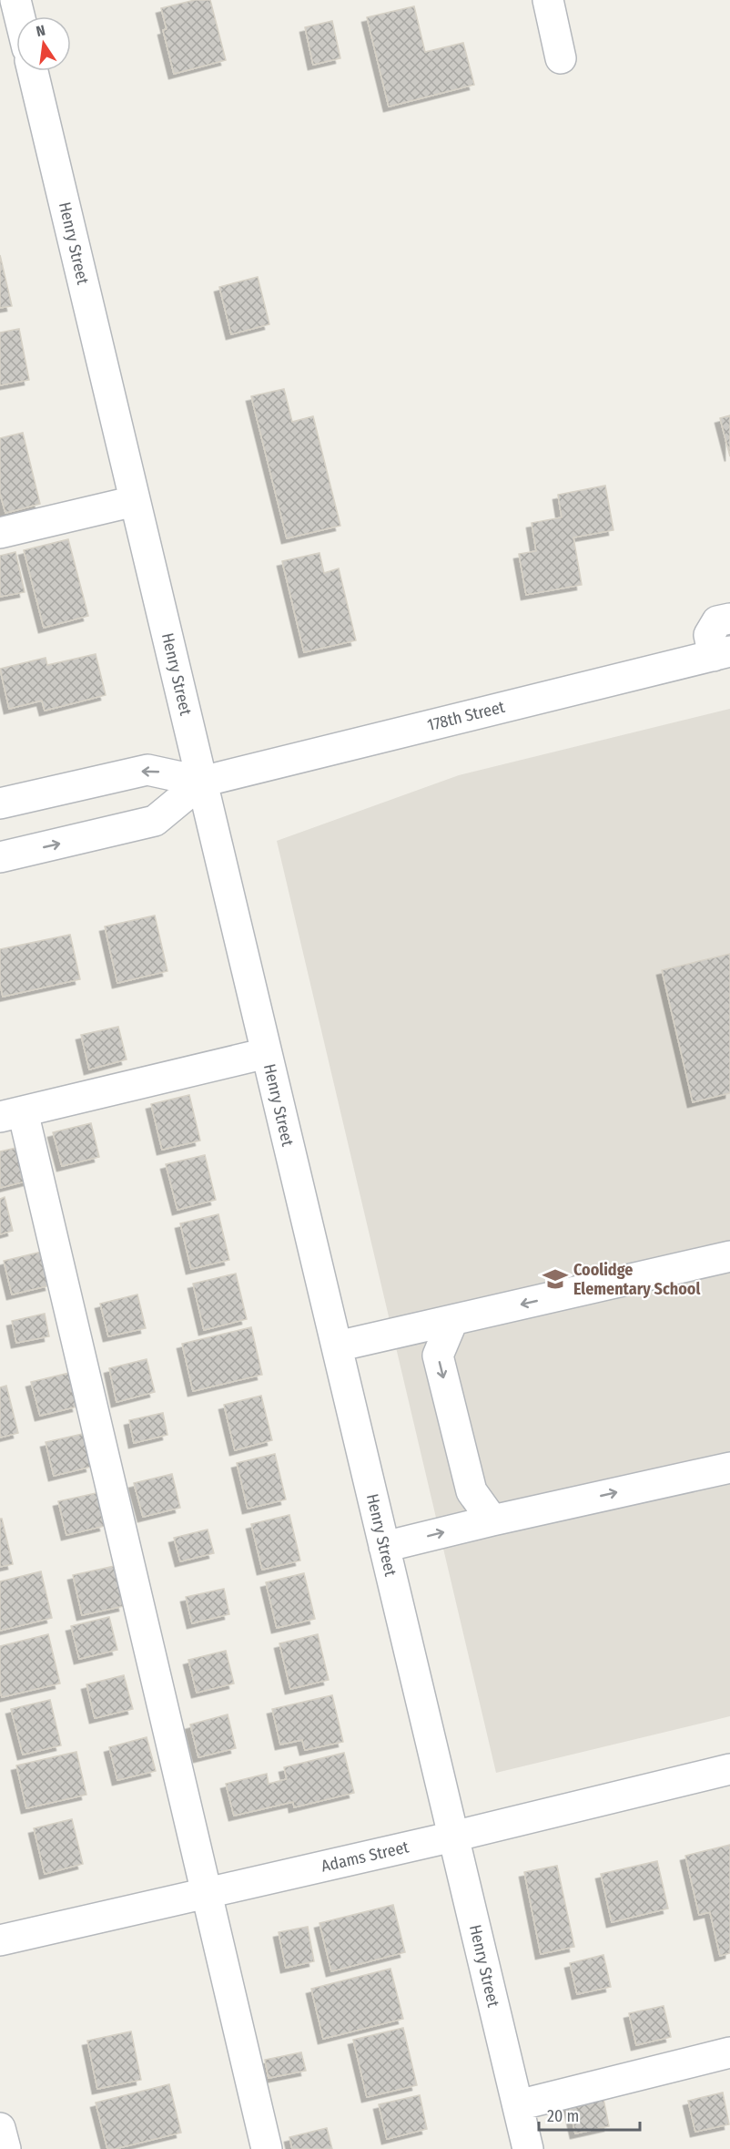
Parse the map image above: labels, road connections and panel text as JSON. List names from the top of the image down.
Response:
{
  "streets": {
    "street": ["Henry Street", "178th Street", "Adams Street"]
  },
  "crossings": [
    ["Henry Street", "178th Street"],
    ["Henry Street", "Adams Street"]
  ],
  "places": {
    "school or university": ["Coolidge Elementary School"]
  },
  "scale_bar": "20 m",
  "north": "top"
}
